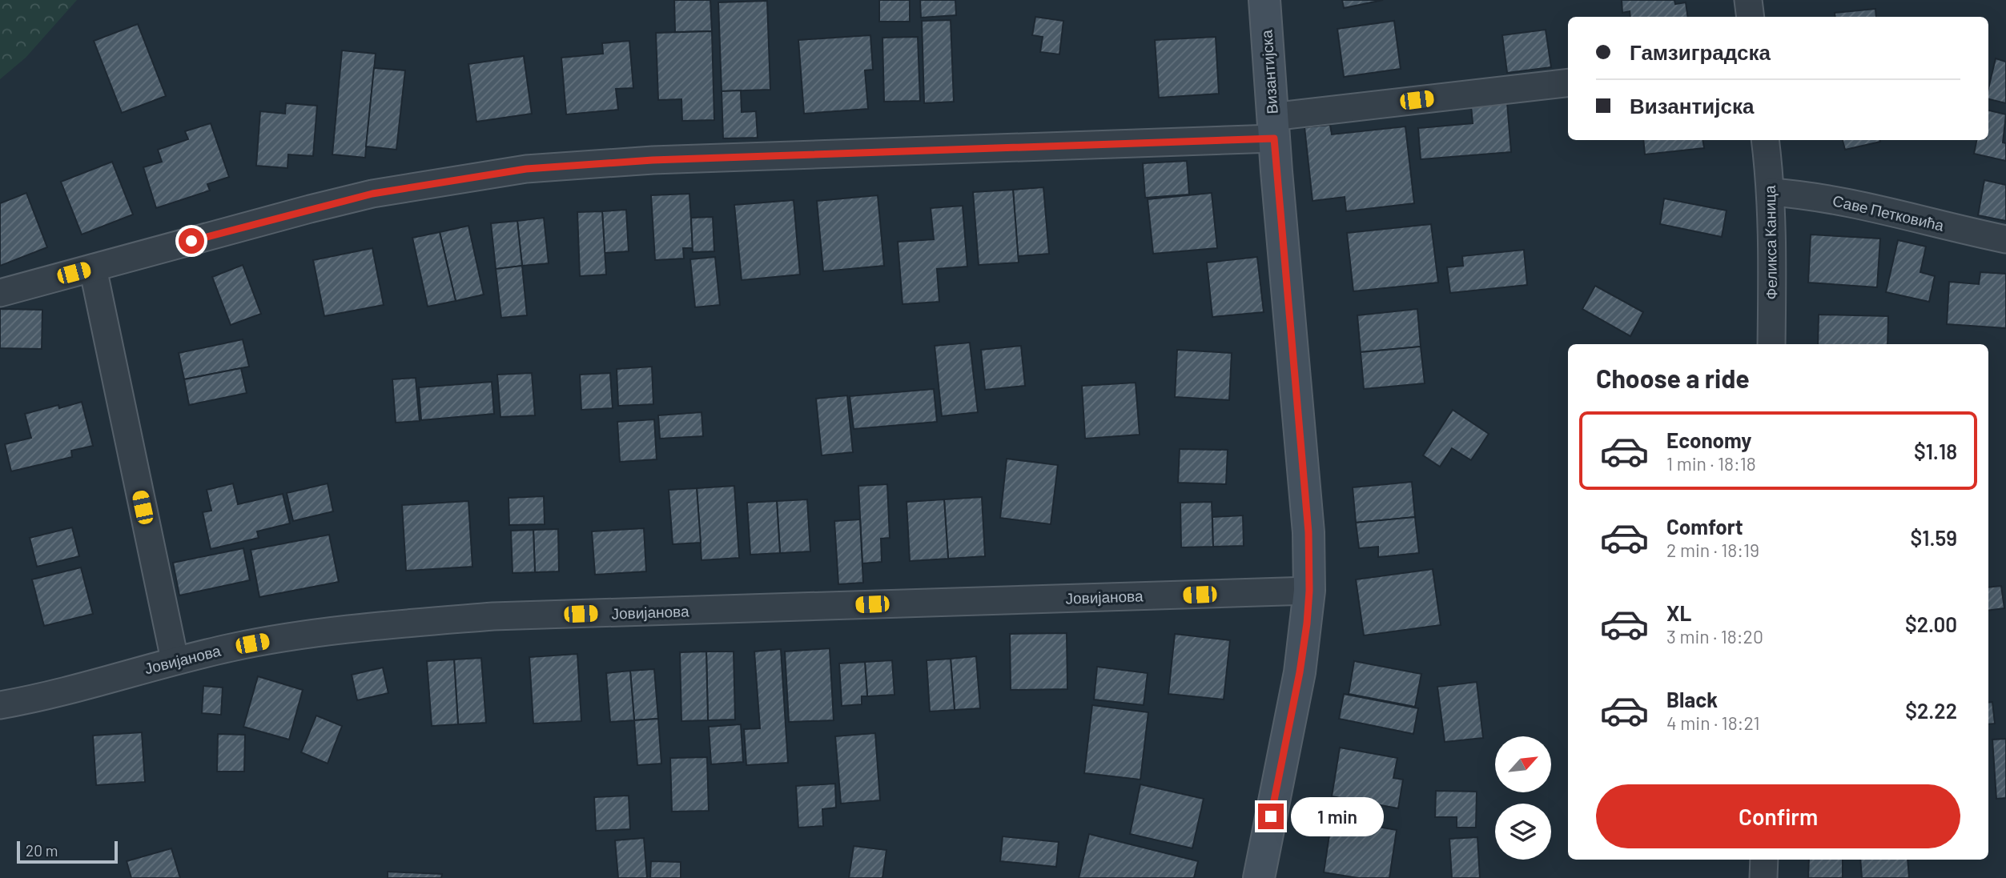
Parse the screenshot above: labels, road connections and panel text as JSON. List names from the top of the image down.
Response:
{
  "streets": {
    "street": [
      "Византијска",
      "Саве Петковића",
      "Феликса Каница",
      "Јовијанова"
    ]
  },
  "crossings": [
    ["Византијска", "Јовијанова"],
    ["Саве Петковића", "Феликса Каница"]
  ],
  "scale_bar": "20 m",
  "north": "top right",
  "page": {
    "banner": ["Гамзиградска", "Византијска"],
    "heading": "Choose a ride",
    "list": [
      {
        "name": "Economy",
        "note": "1 min · 18:18",
        "value": "$1.18"
      },
      {
        "name": "Comfort",
        "note": "2 min · 18:19",
        "value": "$1.59"
      },
      {
        "name": "XL",
        "note": "3 min · 18:20",
        "value": "$2.00"
      },
      {
        "name": "Black",
        "note": "4 min · 18:21",
        "value": "$2.22"
      }
    ],
    "buttons": "Confirm",
    "bubble": "1 min",
    "scale": "20 m"
  }
}
